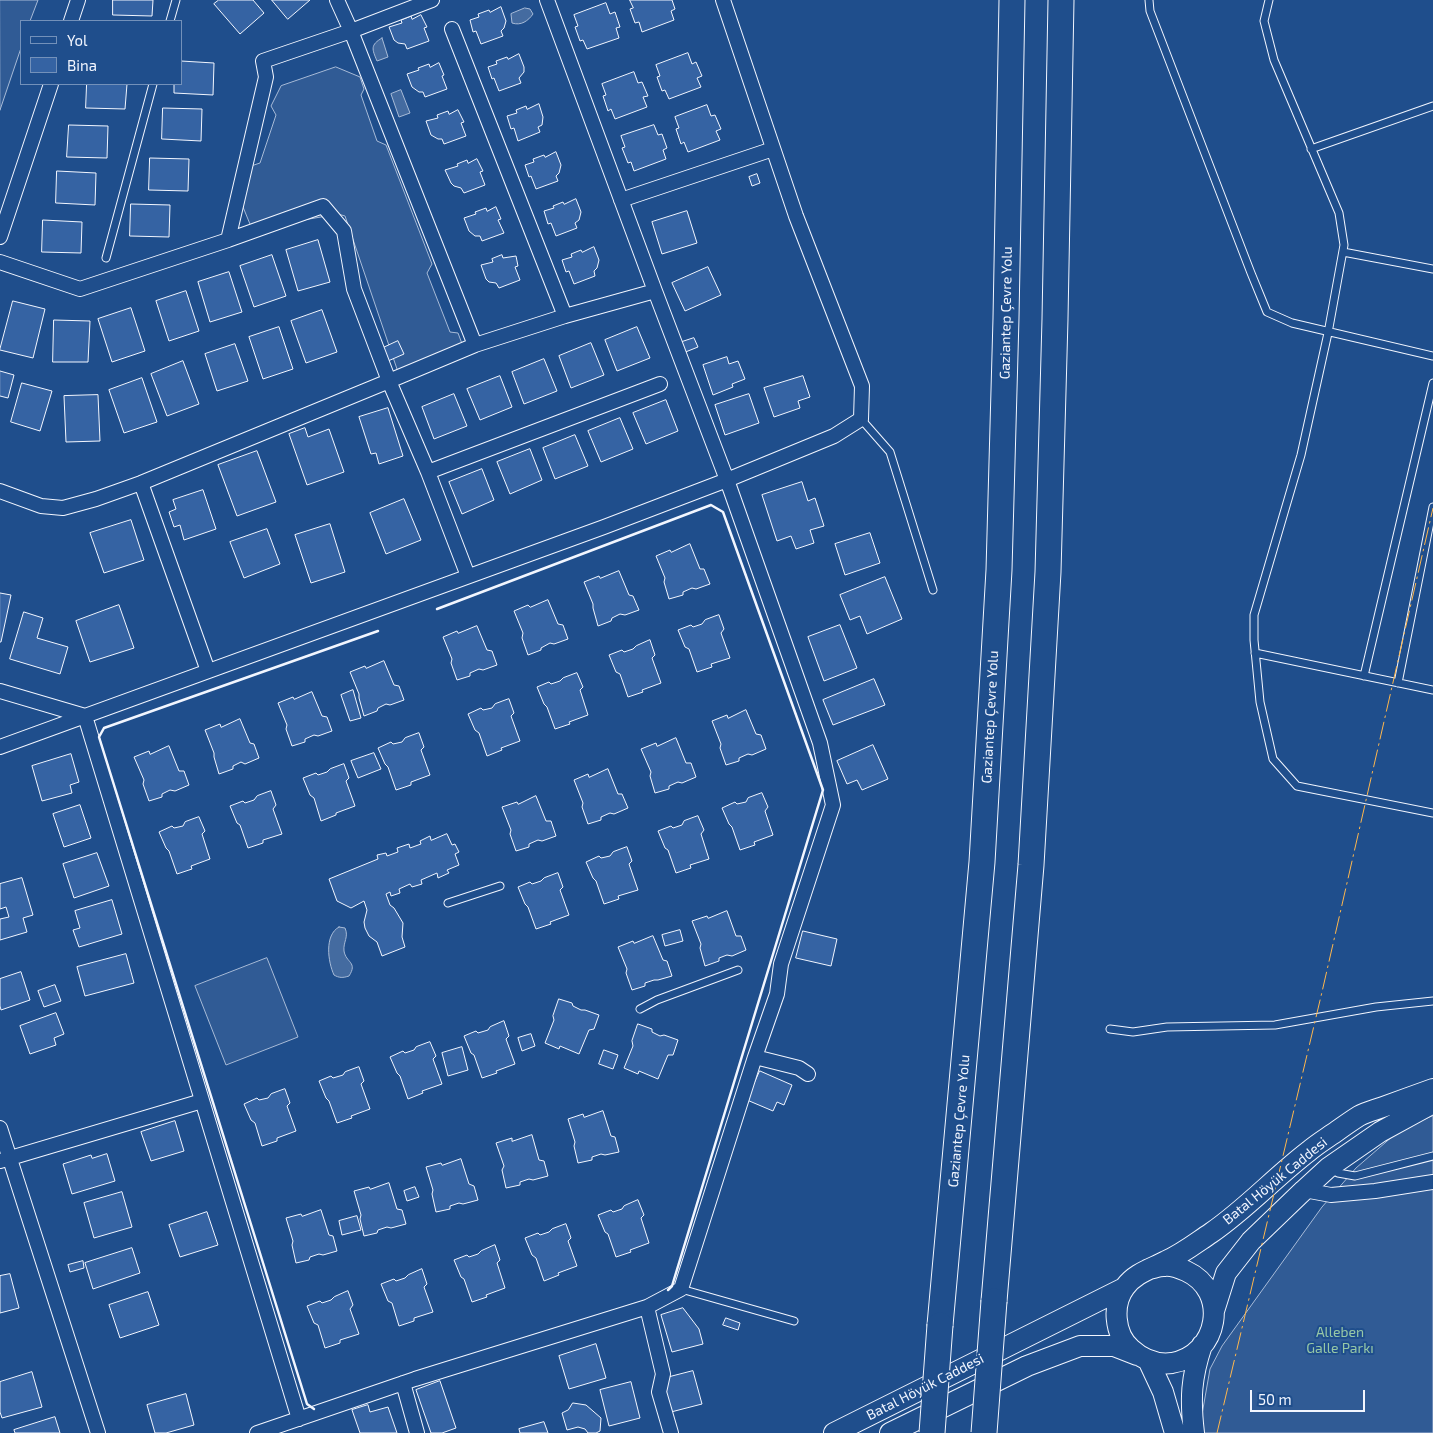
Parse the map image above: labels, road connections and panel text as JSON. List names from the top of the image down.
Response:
{
  "streets": {
    "highway": ["Gaziantep Çevre Yolu"],
    "main road": ["Batal Höyük Caddesi"]
  },
  "parks": ["Alleben Galle Parkı"],
  "legend": ["Yol", "Bina"],
  "scale_bar": "50 m"
}
